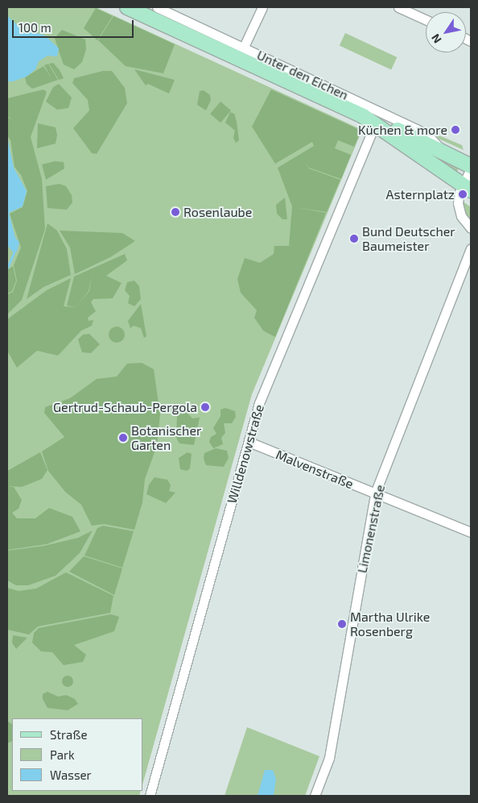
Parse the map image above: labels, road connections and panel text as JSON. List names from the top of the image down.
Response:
{
  "streets": {
    "main road": ["Unter den Eichen"],
    "street": ["Willdenowstraße", "Malvenstraße", "Limonenstraße"]
  },
  "crossings": [
    ["Unter den Eichen", "Willdenowstraße"],
    ["Willdenowstraße", "Malvenstraße"],
    ["Malvenstraße", "Limonenstraße"]
  ],
  "places": [
    "Küchen & more",
    "Asternplatz",
    "Rosenlaube",
    "Bund Deutscher Baumeister",
    "Gertrud-Schaub-Pergola",
    "Botanischer Garten",
    "Martha Ulrike Rosenberg"
  ],
  "legend": ["Straße", "Park", "Wasser"],
  "scale_bar": "100 m",
  "north": "bottom left"
}
